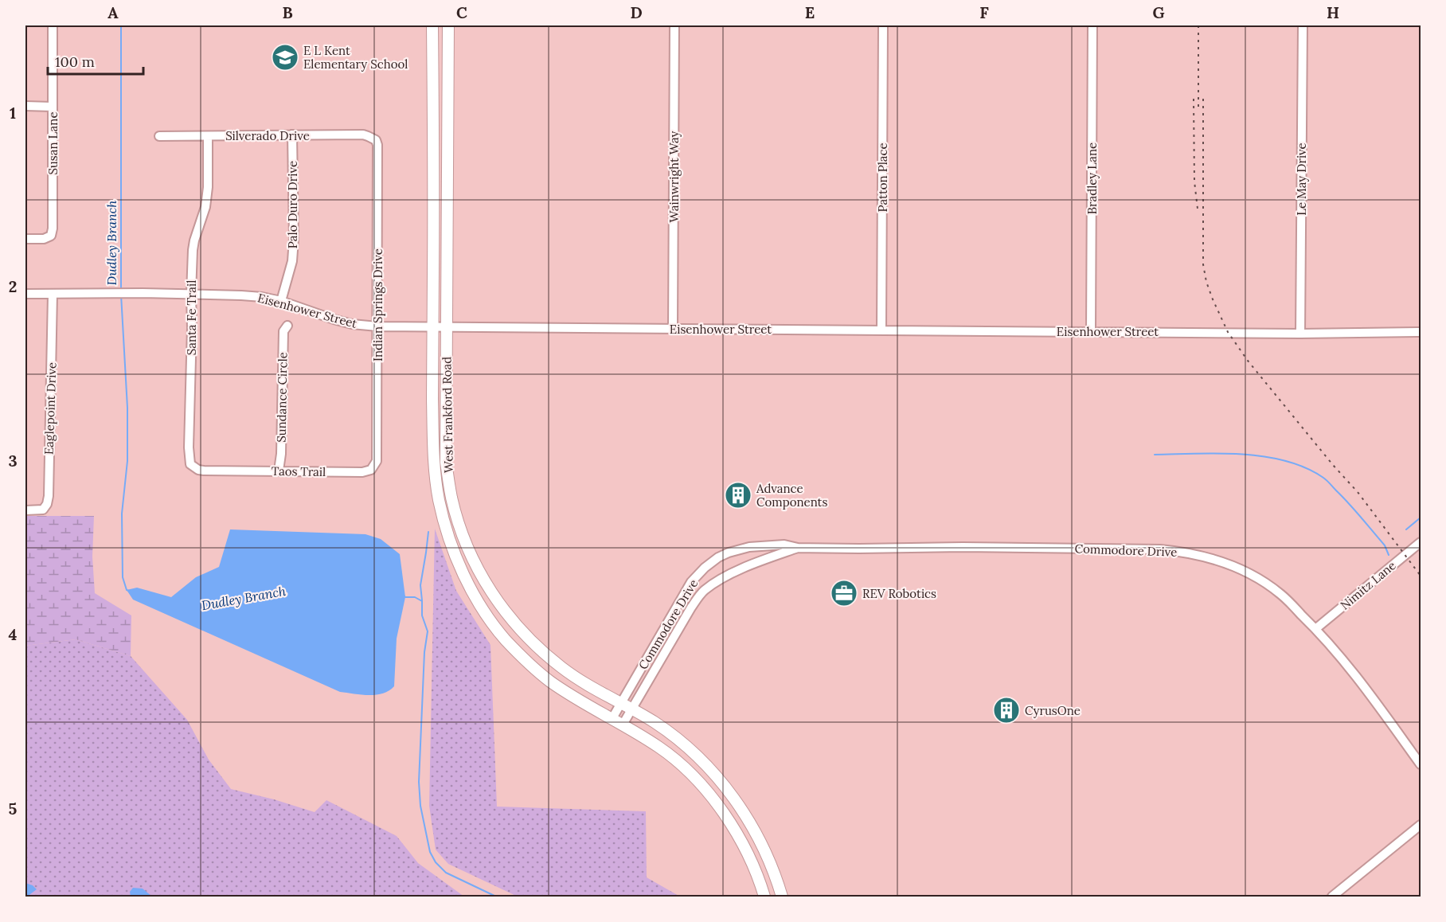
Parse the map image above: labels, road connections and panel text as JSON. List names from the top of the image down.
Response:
{
  "streets": {
    "main road": ["West Frankford Road"],
    "street": [
      "Silverado Drive",
      "Susan Lane",
      "Wainwright Way",
      "Patton Place",
      "Bradley Lane",
      "Le May Drive",
      "Palo Duro Drive",
      "Indian Springs Drive",
      "Eisenhower Street",
      "Santa Fe Trail",
      "Sundance Circle",
      "Eaglepoint Drive",
      "Taos Trail",
      "Commodore Drive",
      "Nimitz Lane"
    ]
  },
  "crossings": [
    ["Silverado Drive", "Palo Duro Drive"],
    ["Silverado Drive", "Indian Springs Drive"],
    ["Silverado Drive", "Santa Fe Trail"],
    ["Wainwright Way", "Eisenhower Street"],
    ["Patton Place", "Eisenhower Street"],
    ["Bradley Lane", "Eisenhower Street"],
    ["Le May Drive", "Eisenhower Street"],
    ["Palo Duro Drive", "Eisenhower Street"],
    ["Indian Springs Drive", "Eisenhower Street"],
    ["Indian Springs Drive", "Taos Trail"],
    ["Eisenhower Street", "Santa Fe Trail"],
    ["Eisenhower Street", "Eaglepoint Drive"],
    ["Eisenhower Street", "West Frankford Road"],
    ["Santa Fe Trail", "Taos Trail"],
    ["Sundance Circle", "Taos Trail"],
    ["West Frankford Road", "Commodore Drive"],
    ["Commodore Drive", "Nimitz Lane"]
  ],
  "water": ["Dudley Branch"],
  "places": {
    "school or university": ["E L Kent Elementary School"],
    "building": ["Advance Components", "CyrusOne"],
    "office": ["REV Robotics"]
  },
  "scale_bar": "100 m",
  "grid": {
    "columns": [
      "A",
      "B",
      "C",
      "D",
      "E",
      "F",
      "G",
      "H"
    ],
    "rows": [
      "1",
      "2",
      "3",
      "4",
      "5"
    ]
  }
}
